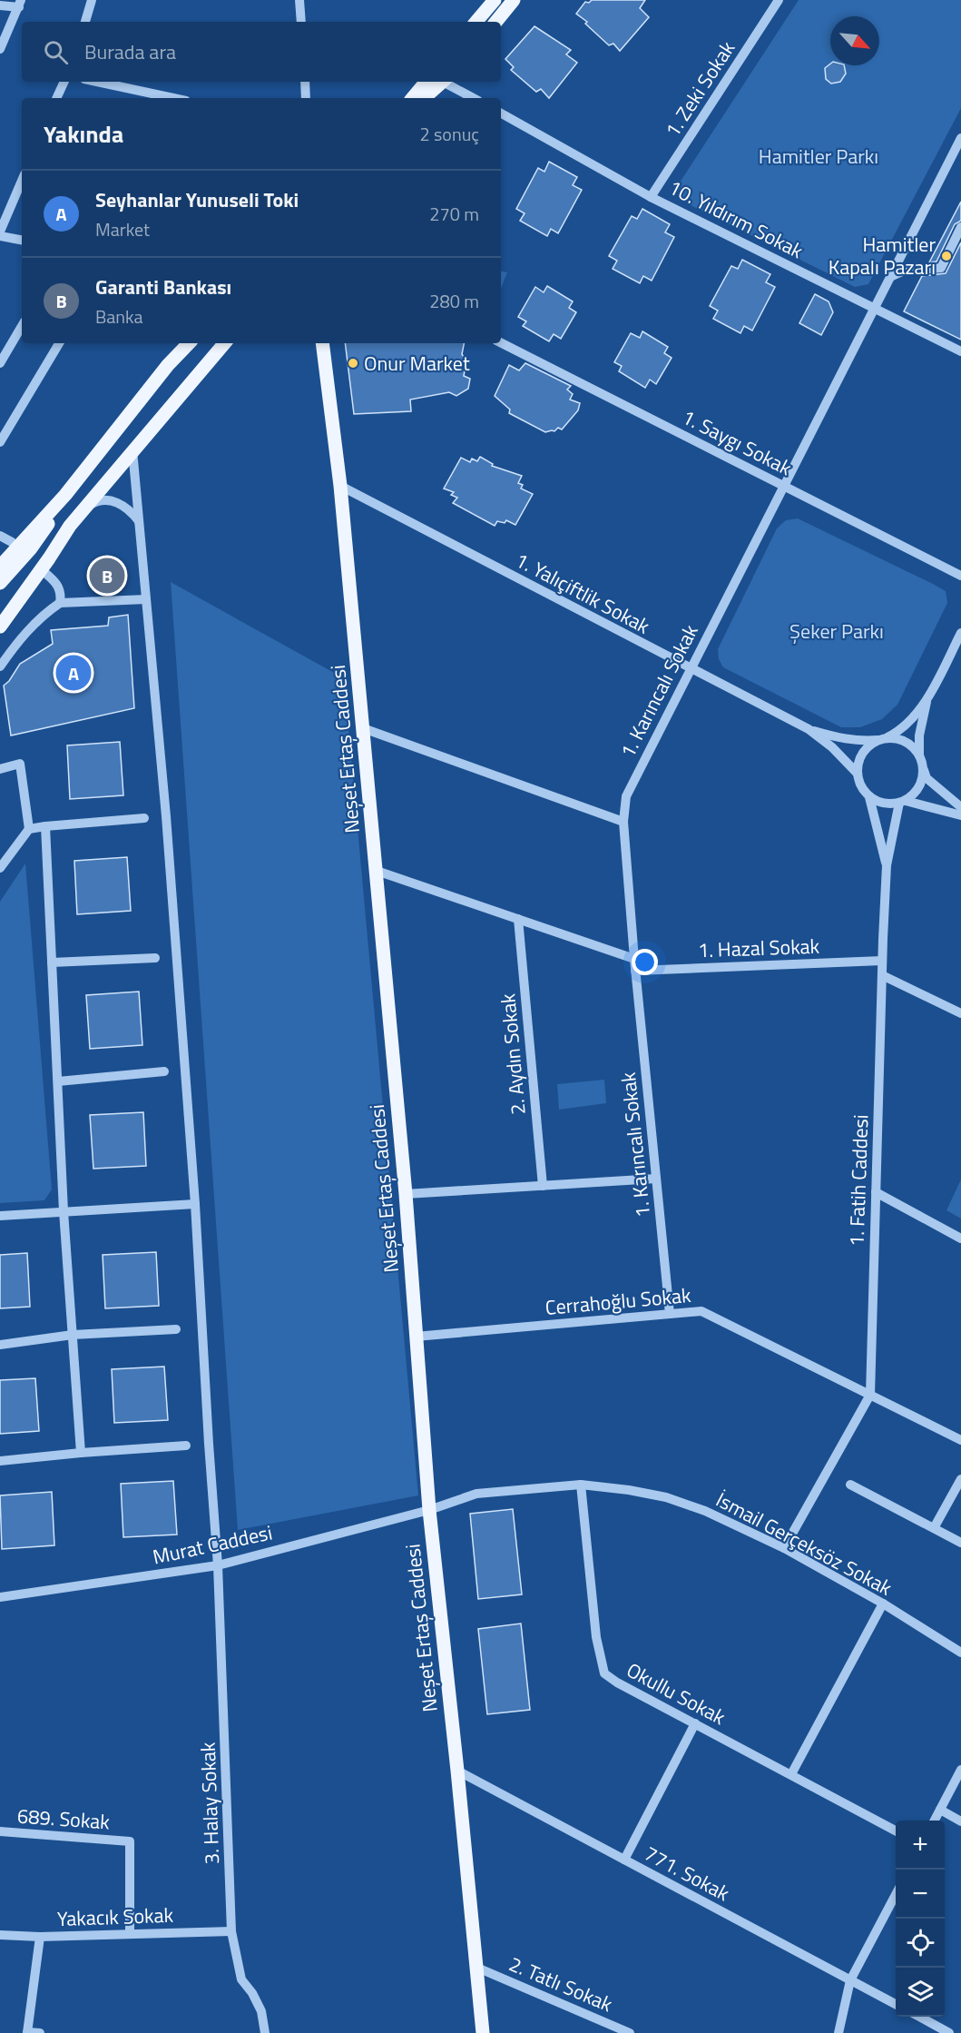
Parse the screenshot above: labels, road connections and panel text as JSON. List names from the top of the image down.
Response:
{
  "streets": {
    "main road": ["Neşet Ertaş Caddesi"],
    "street": [
      "1. Zeki Sokak",
      "10. Yıldırım Sokak",
      "1. Saygı Sokak",
      "1. Yalıçiftlik Sokak",
      "1. Karıncalı Sokak",
      "1. Hazal Sokak",
      "2. Aydın Sokak",
      "1. Fatih Caddesi",
      "Cerrahoğlu Sokak",
      "İsmail Gerçeksöz Sokak",
      "Murat Caddesi",
      "Okullu Sokak",
      "3. Halay Sokak",
      "689. Sokak",
      "771. Sokak",
      "Yakacık Sokak",
      "2. Tatlı Sokak"
    ]
  },
  "crossings": [
    ["1. Zeki Sokak", "10. Yıldırım Sokak"],
    ["10. Yıldırım Sokak", "1. Karıncalı Sokak"],
    ["1. Saygı Sokak", "1. Karıncalı Sokak"],
    ["1. Yalıçiftlik Sokak", "1. Karıncalı Sokak"],
    ["1. Yalıçiftlik Sokak", "Neşet Ertaş Caddesi"],
    ["1. Karıncalı Sokak", "1. Hazal Sokak"],
    ["1. Karıncalı Sokak", "Cerrahoğlu Sokak"],
    ["Neşet Ertaş Caddesi", "Cerrahoğlu Sokak"],
    ["Neşet Ertaş Caddesi", "İsmail Gerçeksöz Sokak"],
    ["Neşet Ertaş Caddesi", "Murat Caddesi"],
    ["Neşet Ertaş Caddesi", "771. Sokak"],
    ["Neşet Ertaş Caddesi", "2. Tatlı Sokak"],
    ["1. Hazal Sokak", "1. Fatih Caddesi"],
    ["1. Fatih Caddesi", "Cerrahoğlu Sokak"],
    ["İsmail Gerçeksöz Sokak", "Murat Caddesi"],
    ["İsmail Gerçeksöz Sokak", "Okullu Sokak"],
    ["Murat Caddesi", "3. Halay Sokak"],
    ["3. Halay Sokak", "Yakacık Sokak"],
    ["689. Sokak", "Yakacık Sokak"]
  ],
  "parks": ["Hamitler Parkı", "Şeker Parkı"],
  "places": ["Hamitler Kapalı Pazarı", "Onur Market"],
  "north": "bottom right",
  "page": {
    "search": "Burada ara",
    "heading": ["Yakında", "2 sonuç"],
    "list": [
      {
        "mark": "A",
        "name": "Seyhanlar Yunuseli Toki",
        "note": "Market",
        "value": "270 m"
      },
      {
        "mark": "B",
        "name": "Garanti Bankası",
        "note": "Banka",
        "value": "280 m"
      }
    ],
    "pins": ["B", "A"],
    "map_buttons": ["+", "−"]
  }
}
